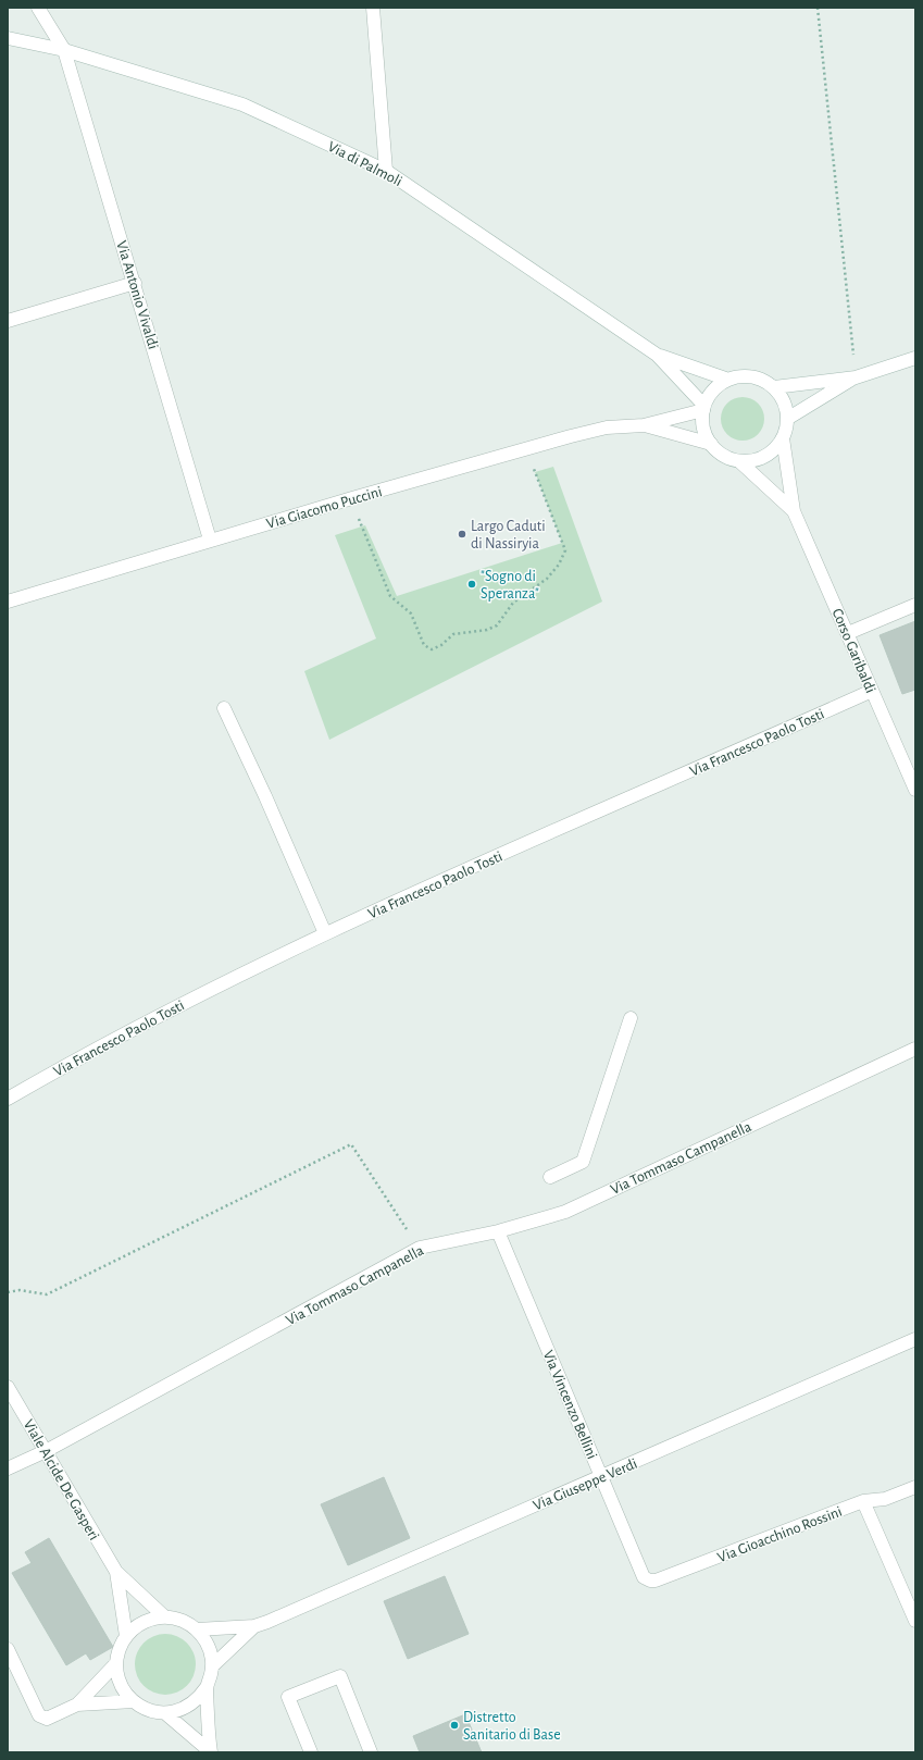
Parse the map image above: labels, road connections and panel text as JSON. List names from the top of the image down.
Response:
{
  "streets": {
    "street": [
      "Via di Palmoli",
      "Via Antonio Vivaldi",
      "Via Giacomo Puccini",
      "Corso Garibaldi",
      "Via Francesco Paolo Tosti",
      "Via Tommaso Campanella",
      "Via Vincenzo Bellini",
      "Viale Alcide De Gasperi",
      "Via Giuseppe Verdi",
      "Via Gioacchino Rossini"
    ]
  },
  "crossings": [
    ["Via di Palmoli", "Via Antonio Vivaldi"],
    ["Via di Palmoli", "Via Giacomo Puccini"],
    ["Via di Palmoli", "Corso Garibaldi"],
    ["Via Antonio Vivaldi", "Via Giacomo Puccini"],
    ["Via Giacomo Puccini", "Corso Garibaldi"],
    ["Corso Garibaldi", "Via Francesco Paolo Tosti"],
    ["Via Tommaso Campanella", "Via Vincenzo Bellini"],
    ["Via Tommaso Campanella", "Viale Alcide De Gasperi"],
    ["Via Vincenzo Bellini", "Via Giuseppe Verdi"],
    ["Via Vincenzo Bellini", "Via Gioacchino Rossini"],
    ["Viale Alcide De Gasperi", "Via Giuseppe Verdi"]
  ],
  "places": ["Largo Caduti di Nassiryia", "\"Sogno di Speranza\"", "Distretto Sanitario di Base"]
}
